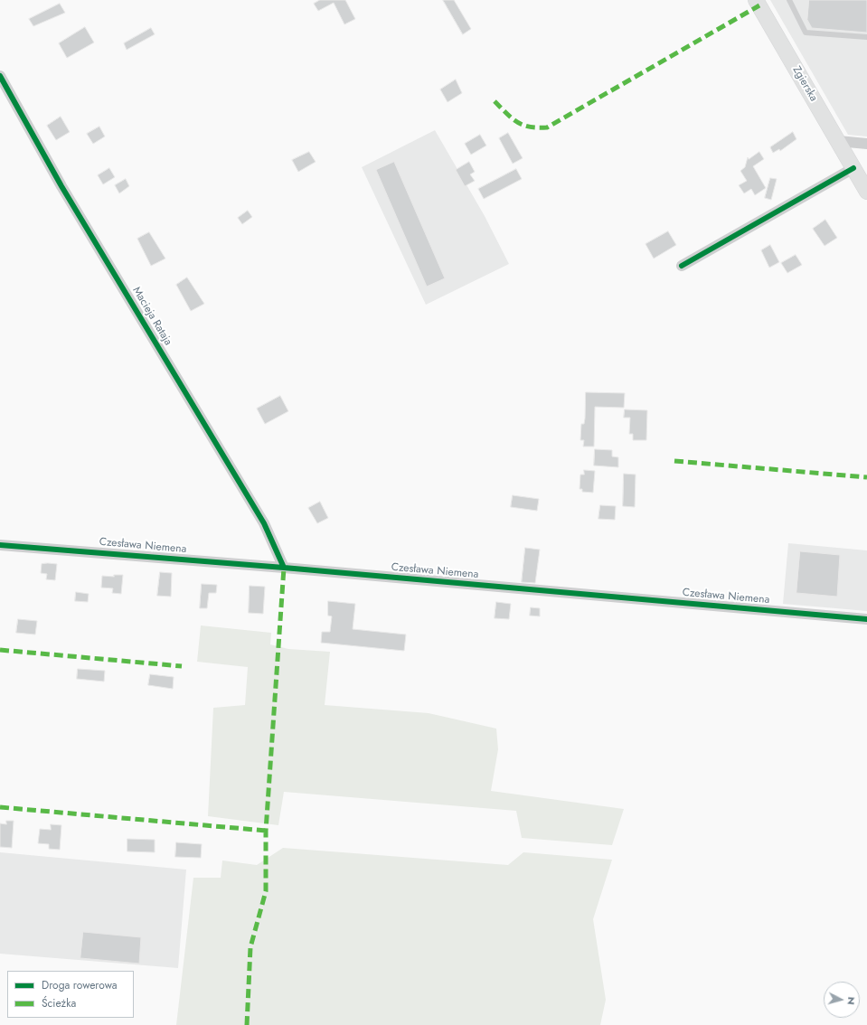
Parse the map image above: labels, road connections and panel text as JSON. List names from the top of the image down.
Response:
{
  "streets": {
    "main road": ["Zgierska"],
    "street": ["Macieja Rataja", "Czesława Niemena"]
  },
  "crossings": [
    ["Macieja Rataja", "Czesława Niemena"]
  ],
  "legend": ["Droga rowerowa", "Ścieżka"],
  "north": "right"
}
